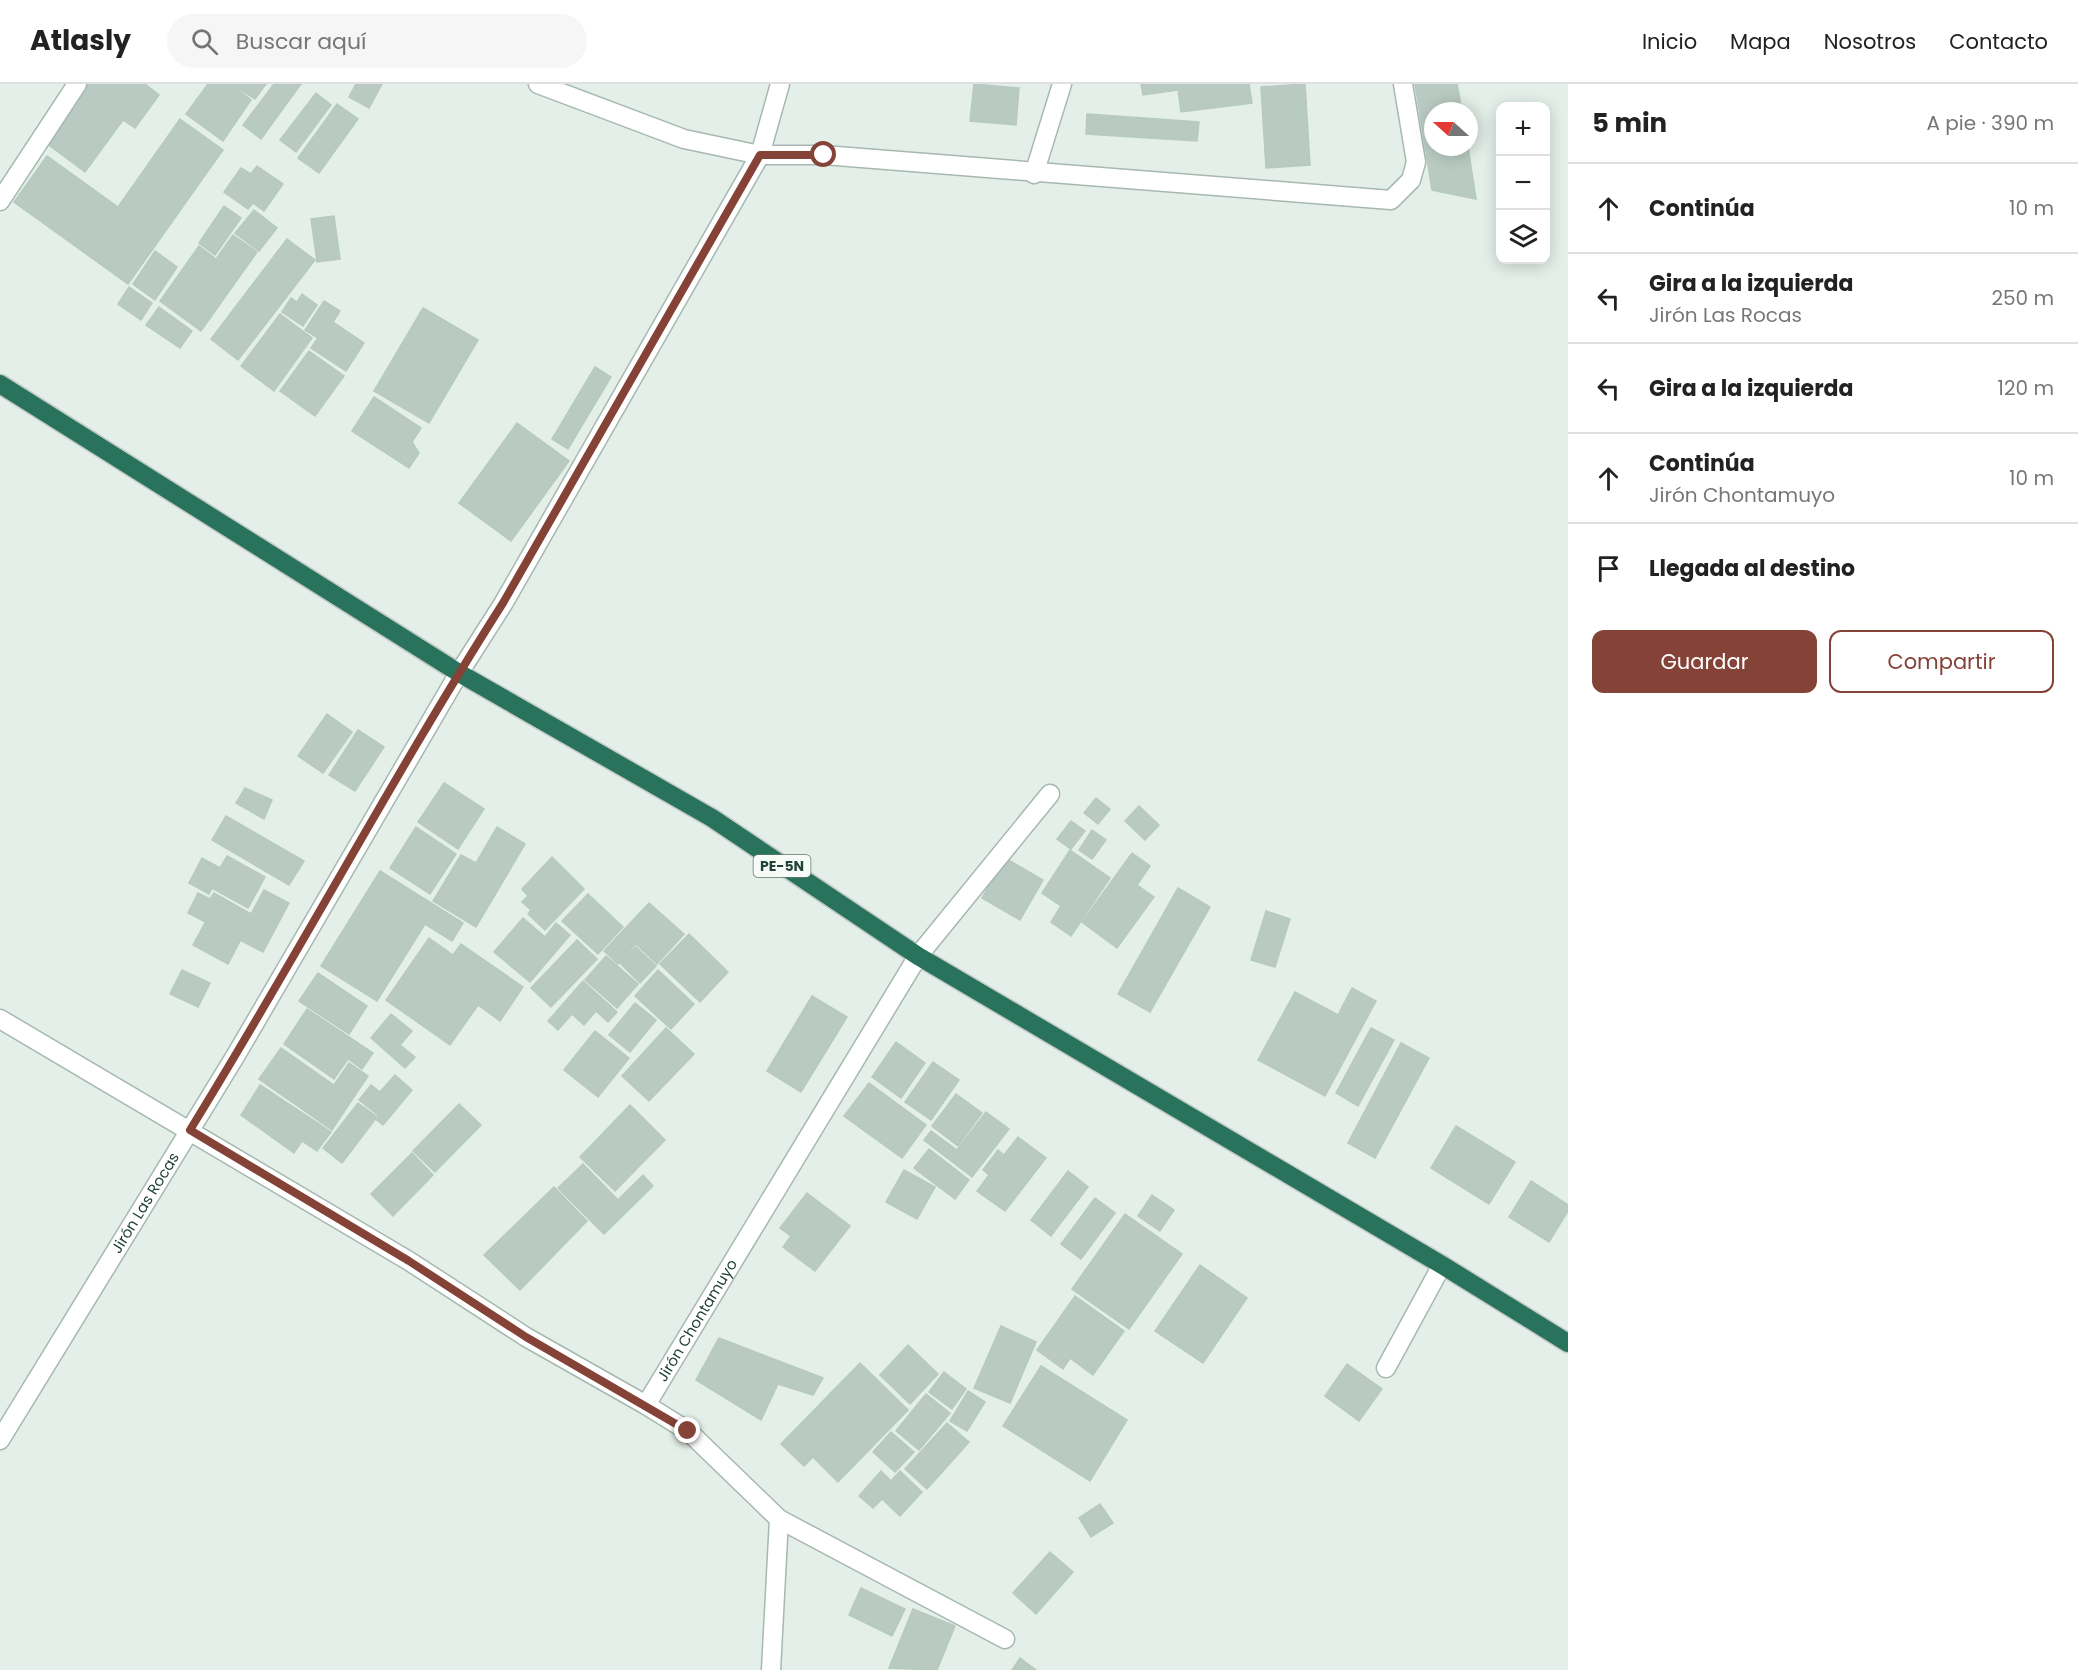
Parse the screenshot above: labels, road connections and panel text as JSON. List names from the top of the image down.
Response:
{
  "streets": {
    "highway": ["PE-5N"],
    "street": ["Jirón Las Rocas", "Jirón Chontamuyo"]
  },
  "crossings": [
    ["PE-5N", "Jirón Las Rocas"],
    ["PE-5N", "Jirón Chontamuyo"]
  ],
  "north": "left",
  "page": {
    "header": "Atlasly",
    "search": "Buscar aquí",
    "nav": [
      "Inicio",
      "Mapa",
      "Nosotros",
      "Contacto"
    ],
    "heading": ["5 min", "A pie · 390 m"],
    "map_buttons": ["+", "−"],
    "list": [
      ["Continúa", "10 m"],
      ["Gira a la izquierda", "Jirón Las Rocas", "250 m"],
      ["Gira a la izquierda", "120 m"],
      ["Continúa", "Jirón Chontamuyo", "10 m"],
      "Llegada al destino"
    ],
    "buttons": ["Guardar", "Compartir"]
  }
}
